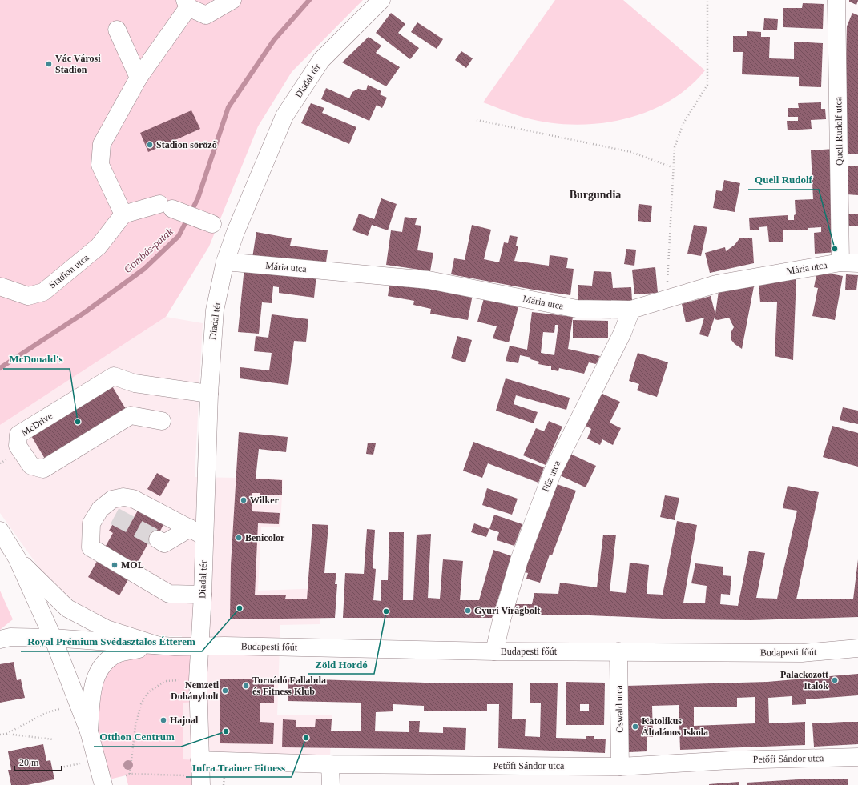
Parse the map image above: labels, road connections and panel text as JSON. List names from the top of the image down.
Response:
{
  "streets": {
    "street": [
      "Diadal tér",
      "Quell Rudolf utca",
      "Mária utca",
      "Stadion utca",
      "McDrive",
      "Fűz utca",
      "Budapesti főút",
      "Oswald utca",
      "Petőfi Sándor utca"
    ]
  },
  "crossings": [
    ["Diadal tér", "Mária utca"],
    ["Diadal tér", "McDrive"],
    ["Diadal tér", "Budapesti főút"],
    ["Diadal tér", "Petőfi Sándor utca"],
    ["Quell Rudolf utca", "Mária utca"],
    ["Mária utca", "Fűz utca"],
    ["Fűz utca", "Budapesti főút"],
    ["Budapesti főút", "Oswald utca"],
    ["Oswald utca", "Petőfi Sándor utca"]
  ],
  "districts": ["Burgundia"],
  "water": ["Gombás-patak"],
  "places": [
    "Vác Városi Stadion",
    "Stadion söröző",
    "Quell Rudolf",
    "McDonald's",
    "Wilker",
    "Benicolor",
    "MOL",
    "Royal Prémium Svédasztalos Étterem",
    "Gyuri Virágbolt",
    "Zöld Hordó",
    "Palackozott Italok",
    "Tornádó Fallabda és Fitness Klub",
    "Nemzeti Dohánybolt",
    "Hajnal",
    "Katolikus Általános Iskola",
    "Otthon Centrum",
    "Infra Trainer Fitness"
  ],
  "scale_bar": "20 m"
}
